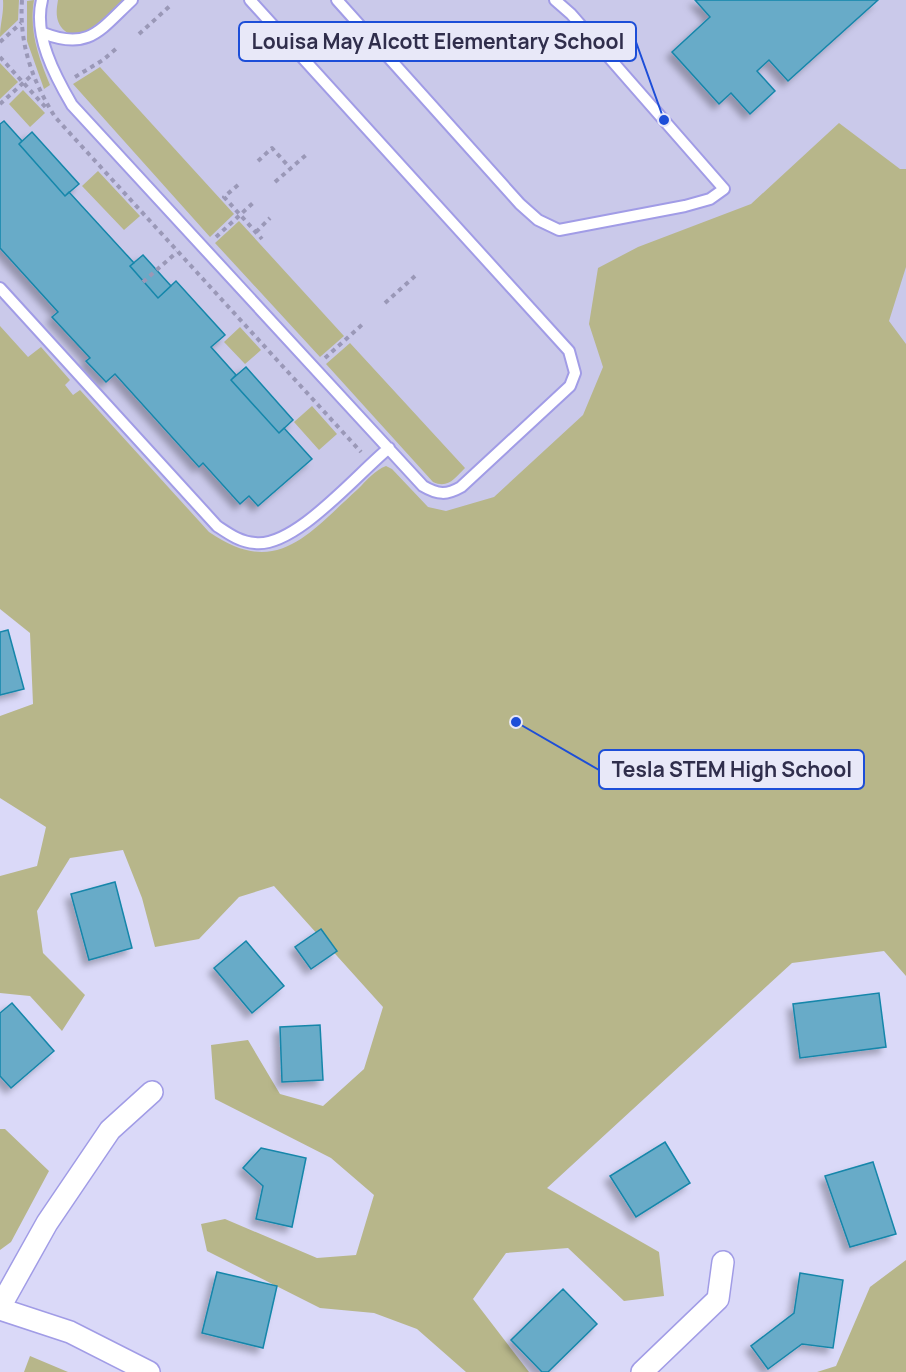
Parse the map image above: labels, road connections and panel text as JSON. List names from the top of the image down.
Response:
{
  "places": ["Louisa May Alcott Elementary School", "Tesla STEM High School"]
}
